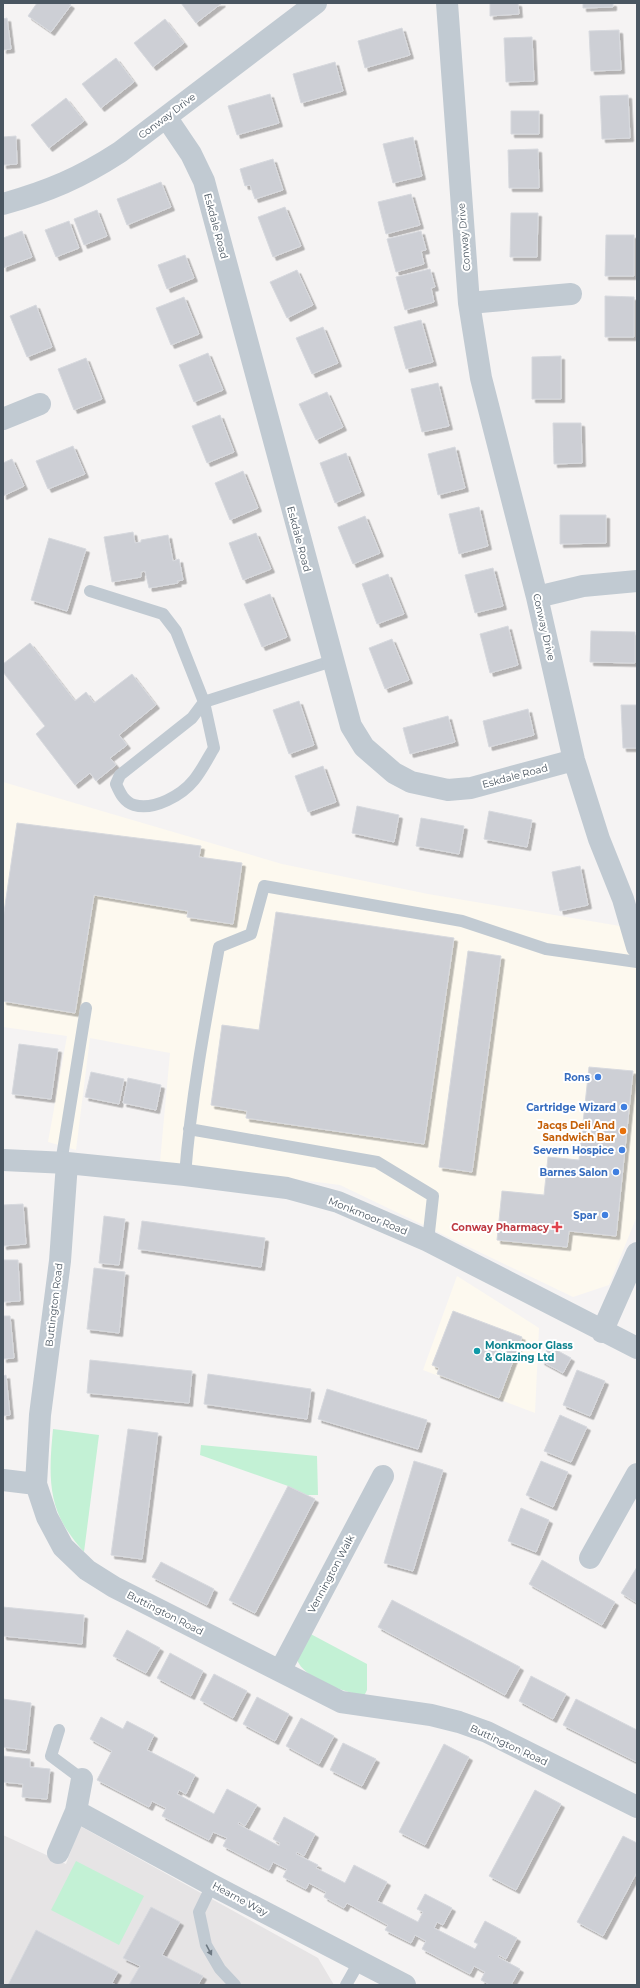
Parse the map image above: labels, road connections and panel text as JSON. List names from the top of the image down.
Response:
{
  "streets": {
    "street": [
      "Conway Drive",
      "Eskdale Road",
      "Monkmoor Road",
      "Buttington Road",
      "Vennington Walk",
      "Hearne Way"
    ]
  },
  "crossings": [
    ["Conway Drive", "Eskdale Road"],
    ["Monkmoor Road", "Buttington Road"],
    ["Buttington Road", "Vennington Walk"]
  ],
  "places": {
    "other": [
      "Rons",
      "Cartridge Wizard",
      "Jacqs Deli And Sandwich Bar",
      "Severn Hospice",
      "Barnes Salon",
      "Spar",
      "Monkmoor Glass & Glazing Ltd"
    ],
    "health": ["Conway Pharmacy"]
  }
}
